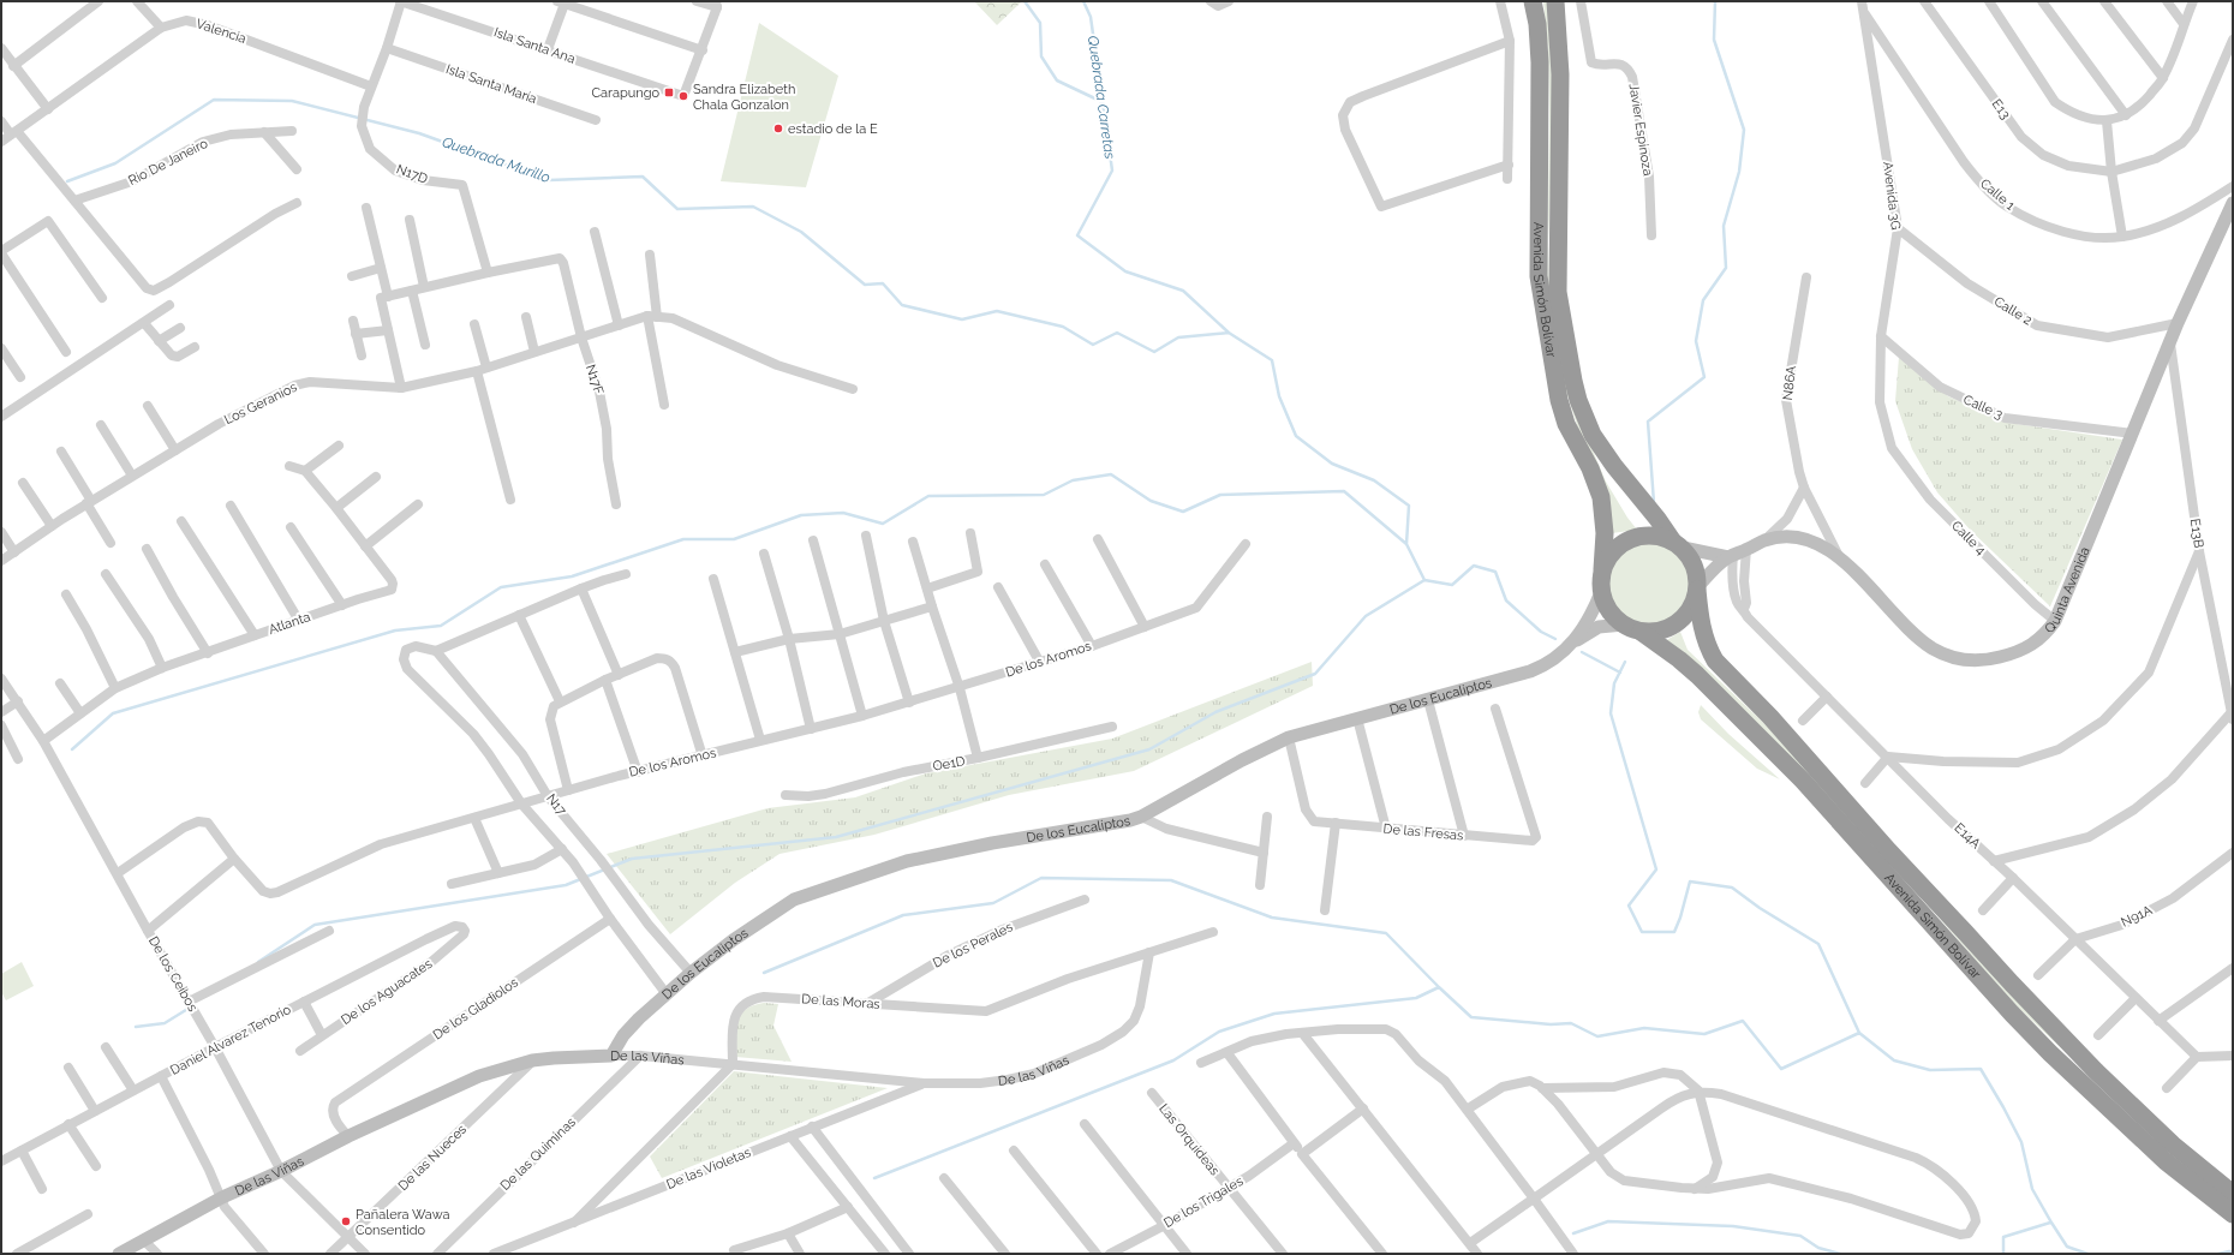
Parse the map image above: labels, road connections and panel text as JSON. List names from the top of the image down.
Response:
{
  "streets": {
    "highway": ["Avenida Simón Bolívar"],
    "street": [
      "Valencia",
      "Isla Santa Ana",
      "Isla Santa María",
      "E13",
      "Javier Espinoza",
      "Rio De Janeiro",
      "N17D",
      "Calle 1",
      "Avenida 3G",
      "Calle 2",
      "N17F",
      "N86A",
      "Los Geranios",
      "Calle 3",
      "E13B",
      "Calle 4",
      "Quinta Avenida",
      "Atlanta",
      "De los Aromos",
      "De los Eucaliptos",
      "Oe1D",
      "N17",
      "De las Fresas",
      "E14A",
      "N91A",
      "De los Perales",
      "De los Ceibos",
      "De los Aguacates",
      "De las Moras",
      "De los Gladiolos",
      "Daniel Alvarez Tenorio",
      "De las Viñas",
      "Las Orquideas",
      "De las Quiminas",
      "De las Nueces",
      "De las Violetas",
      "De los Trigales"
    ]
  },
  "crossings": [
    ["Valencia", "N17D"],
    ["N17D", "N17F"],
    ["Calle 1", "Avenida 3G"],
    ["Avenida 3G", "Calle 2"],
    ["Avenida 3G", "Calle 3"],
    ["Avenida 3G", "Calle 4"],
    ["Avenida Simón Bolívar", "Quinta Avenida"],
    ["Avenida Simón Bolívar", "De los Eucaliptos"],
    ["Calle 2", "Quinta Avenida"],
    ["N17F", "Los Geranios"],
    ["N86A", "Quinta Avenida"],
    ["Calle 3", "Quinta Avenida"],
    ["E13B", "Quinta Avenida"],
    ["Calle 4", "Quinta Avenida"],
    ["Quinta Avenida", "De los Eucaliptos"],
    ["Quinta Avenida", "E14A"],
    ["Atlanta", "De los Ceibos"],
    ["De los Aromos", "N17"],
    ["De los Aromos", "De los Ceibos"],
    ["De los Eucaliptos", "N17"],
    ["De los Eucaliptos", "De las Fresas"],
    ["De los Eucaliptos", "De las Viñas"],
    ["E14A", "N91A"],
    ["De los Perales", "De las Moras"],
    ["De los Ceibos", "Daniel Alvarez Tenorio"],
    ["De los Ceibos", "De las Viñas"],
    ["De los Ceibos", "De las Nueces"],
    ["De los Aguacates", "Daniel Alvarez Tenorio"],
    ["De las Moras", "De las Viñas"],
    ["De los Gladiolos", "De las Viñas"],
    ["De las Viñas", "De las Quiminas"],
    ["De las Viñas", "De las Nueces"],
    ["De las Viñas", "De las Violetas"],
    ["Las Orquideas", "De los Trigales"]
  ],
  "water": ["Quebrada Carretas", "Quebrada Murillo"],
  "places": {
    "transit": ["Carapungo"],
    "other": ["Sandra Elizabeth Chala Gonzalon", "estadio de la E", "Pañalera Wawa Consentido"]
  }
}
